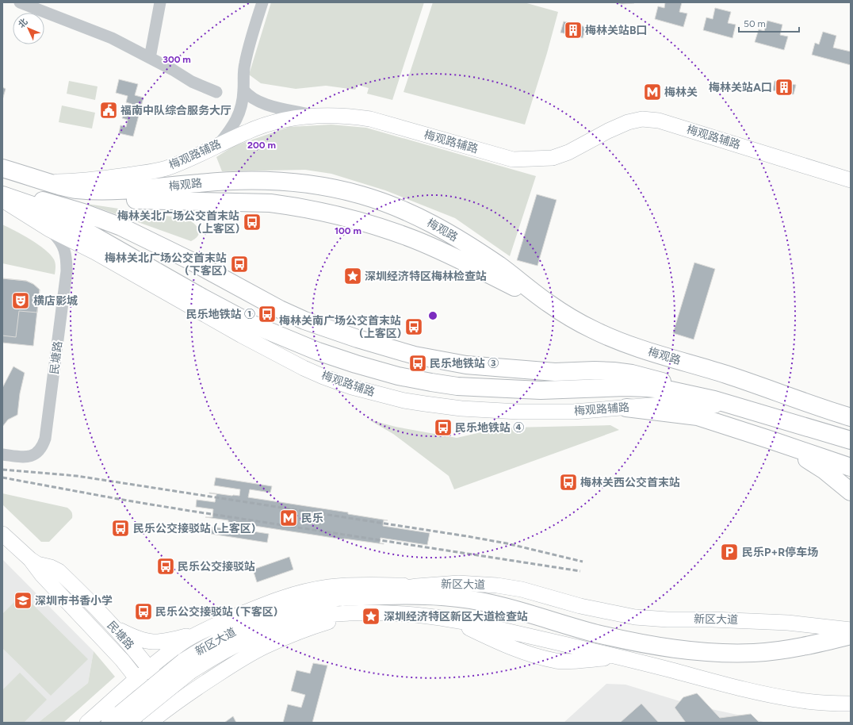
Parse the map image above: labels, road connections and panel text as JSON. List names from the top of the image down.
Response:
{
  "streets": {
    "highway": ["梅观路"],
    "main road": ["梅观路辅路", "民塘路", "新区大道"]
  },
  "crossings": [
    ["梅观路辅路", "梅观路"],
    ["梅观路辅路", "民塘路"]
  ],
  "places": {
    "building": ["梅林关站B口", "梅林关站A口"],
    "metro station": ["梅林关", "民乐"],
    "public building": ["福南中队综合服务大厅"],
    "bus stop": [
      "梅林关北广场公交首末站 (上客区)",
      "梅林关北广场公交首末站 (下客区)",
      "民乐地铁站 ①",
      "梅林关南广场公交首末站 (上客区)",
      "民乐地铁站 ③",
      "民乐地铁站 ④",
      "梅林关西公交首末站",
      "民乐公交接驳站 (上客区)",
      "民乐公交接驳站",
      "民乐公交接驳站 (下客区)"
    ],
    "place": ["深圳经济特区梅林检查站", "深圳经济特区新区大道检查站"],
    "theatre": ["横店影城"],
    "parking": ["民乐P+R停车场"],
    "school or university": ["深圳市书香小学"]
  },
  "scale_bar": "50 m",
  "north": "top left",
  "rings": ["300 m", "200 m", "100 m"]
}
